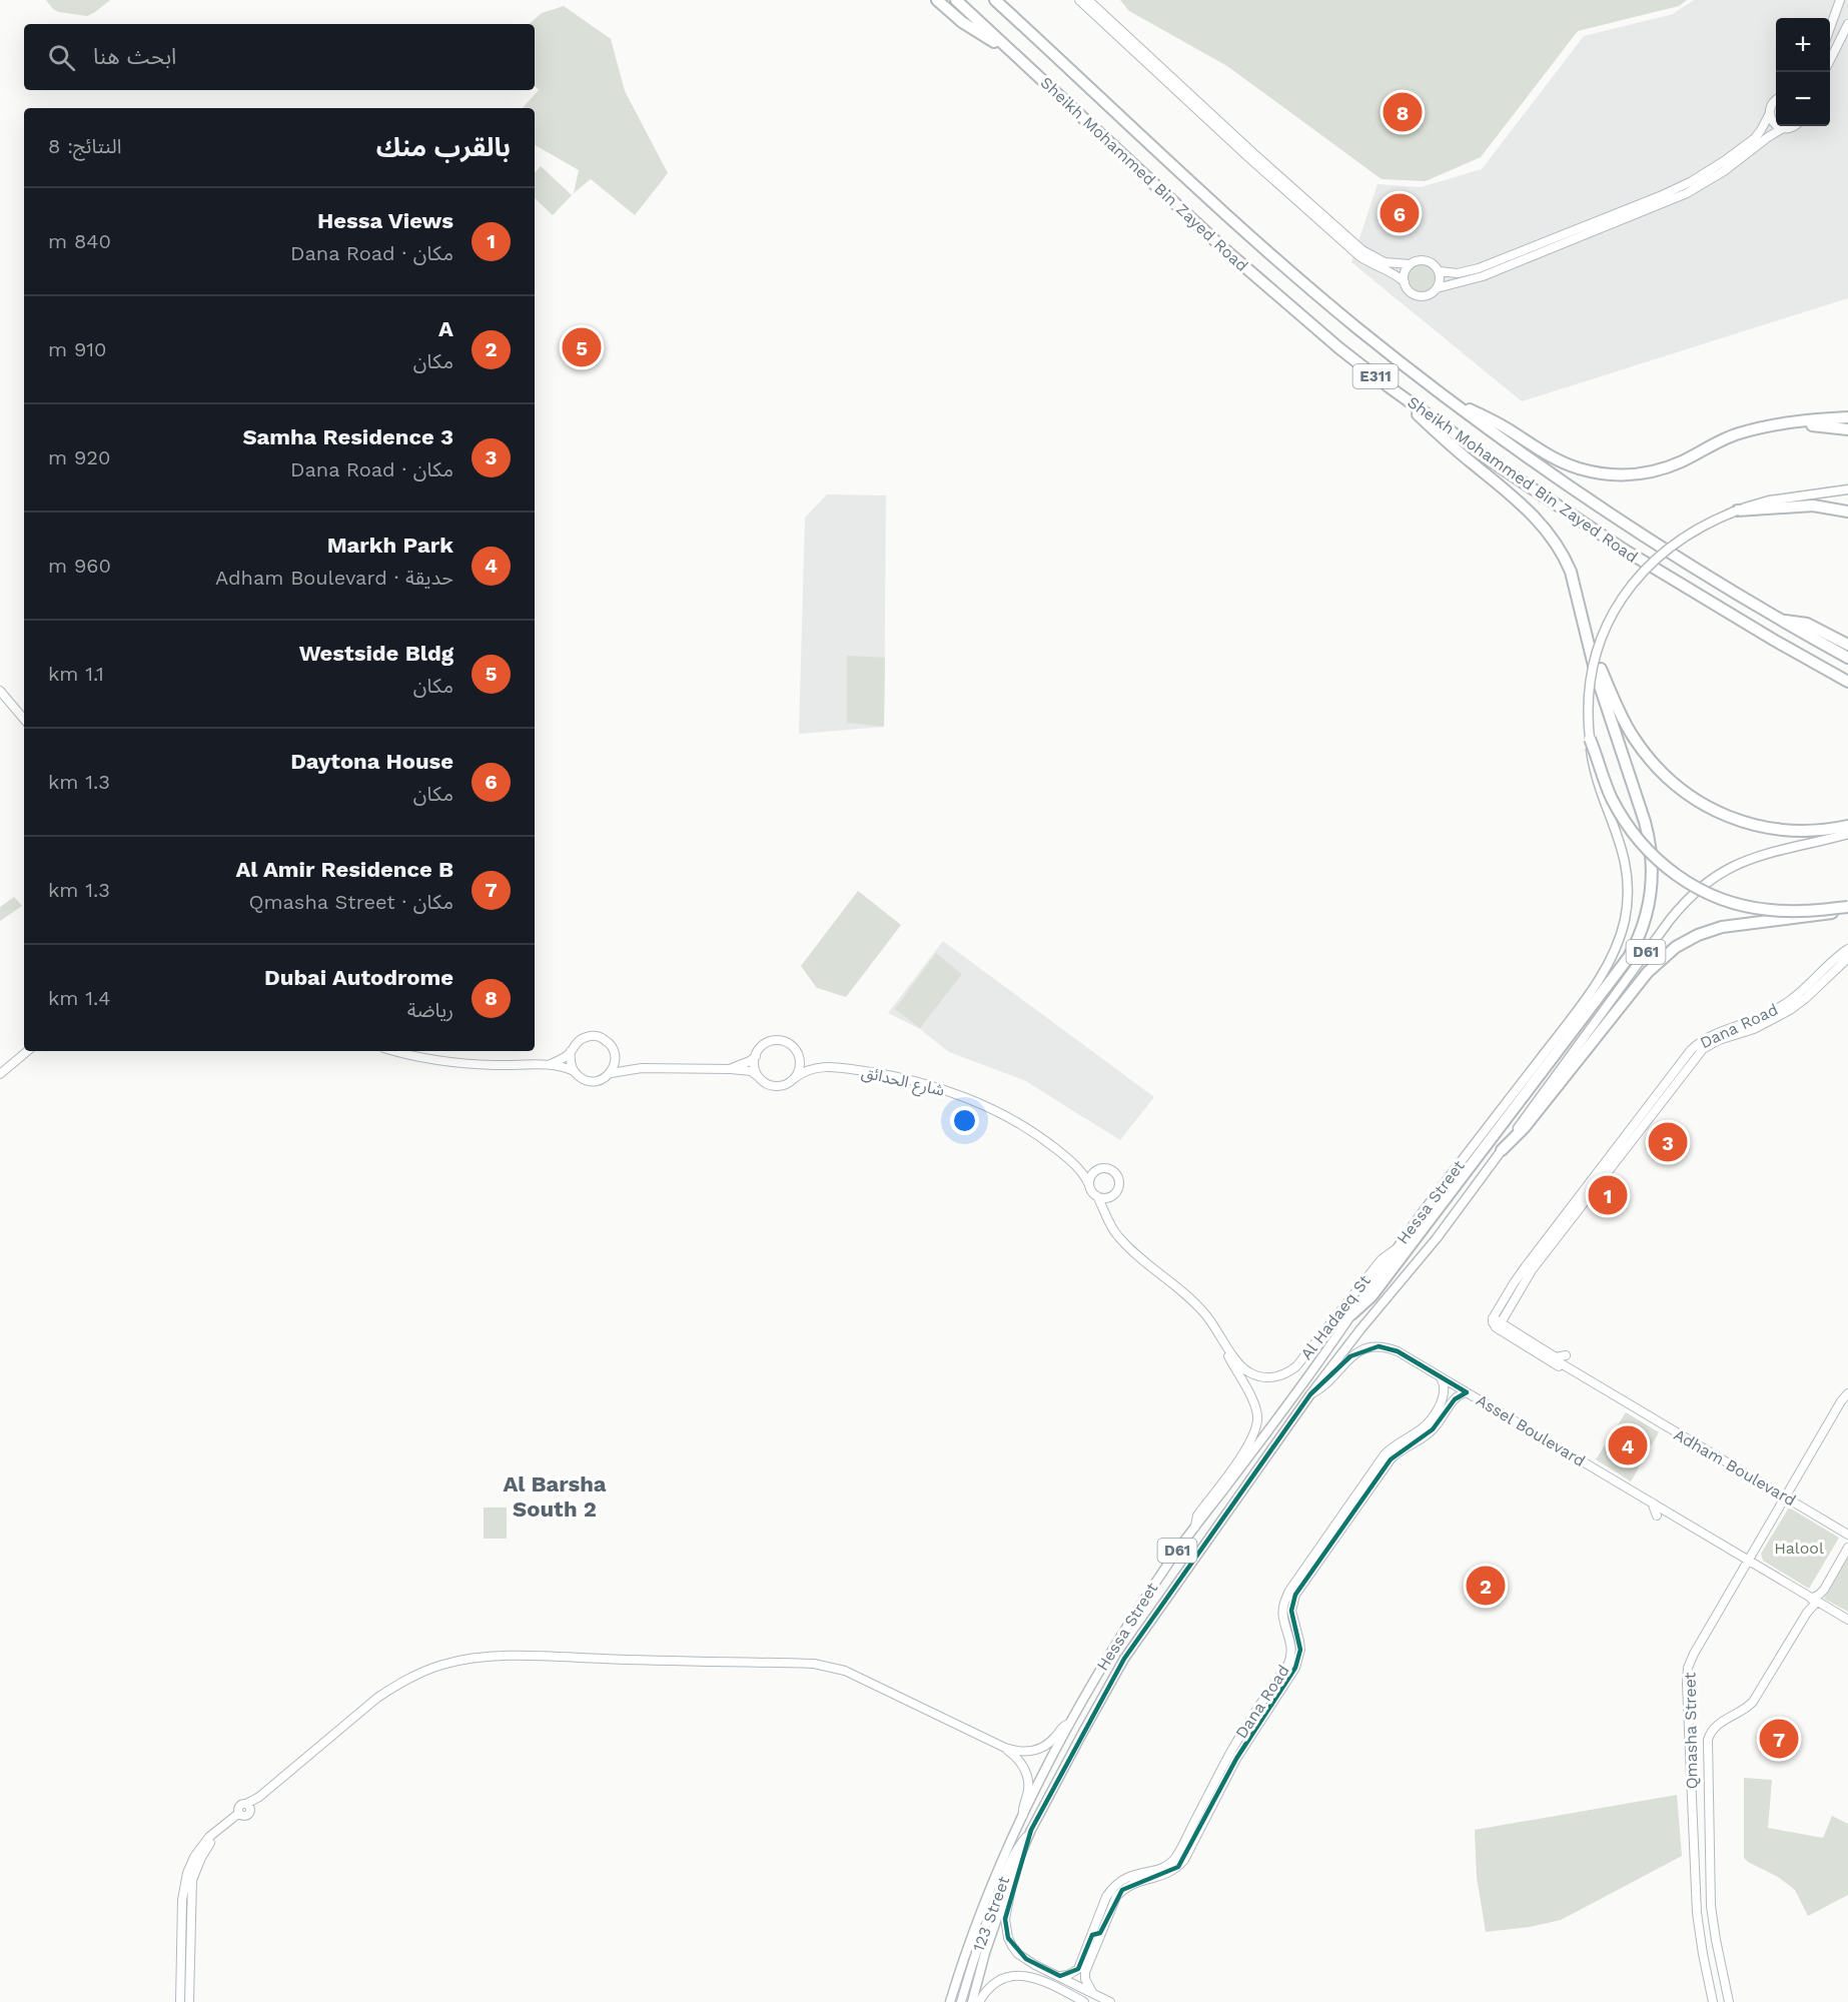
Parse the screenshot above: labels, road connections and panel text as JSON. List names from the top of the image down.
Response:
{
  "streets": {
    "highway": ["Sheikh Mohammed Bin Zayed Road", "E311"],
    "main road": ["D61", "Hessa Street"],
    "street": [
      "Dana Road",
      "شارع الحدائق",
      "Al Hadaeq St",
      "Assel Boulevard",
      "Adham Boulevard",
      "Qmasha Street",
      "123 Street"
    ]
  },
  "crossings": [
    ["Dana Road", "Assel Boulevard"],
    ["Dana Road", "Adham Boulevard"],
    ["Hessa Street", "Al Hadaeq St"],
    ["Hessa Street", "Assel Boulevard"],
    ["Hessa Street", "123 Street"],
    ["Assel Boulevard", "Qmasha Street"],
    ["Adham Boulevard", "Qmasha Street"]
  ],
  "districts": ["Al Barsha South 2"],
  "parks": ["Halool"],
  "page": {
    "map_buttons": ["+", "−"],
    "search": "ابحث هنا",
    "pins": [
      "8",
      "6",
      "5",
      "3",
      "1",
      "4",
      "2",
      "7"
    ],
    "heading": ["بالقرب منك", "النتائج: 8"],
    "list": [
      {
        "mark": "1",
        "name": "Hessa Views",
        "note": "مكان · Dana Road",
        "value": "840 m"
      },
      {
        "mark": "2",
        "name": "A",
        "note": "مكان",
        "value": "910 m"
      },
      {
        "mark": "3",
        "name": "Samha Residence 3",
        "note": "مكان · Dana Road",
        "value": "920 m"
      },
      {
        "mark": "4",
        "name": "Markh Park",
        "note": "حديقة · Adham Boulevard",
        "value": "960 m"
      },
      {
        "mark": "5",
        "name": "Westside Bldg",
        "note": "مكان",
        "value": "1.1 km"
      },
      {
        "mark": "6",
        "name": "Daytona House",
        "note": "مكان",
        "value": "1.3 km"
      },
      {
        "mark": "7",
        "name": "Al Amir Residence B",
        "note": "مكان · Qmasha Street",
        "value": "1.3 km"
      },
      {
        "mark": "8",
        "name": "Dubai Autodrome",
        "note": "رياضة",
        "value": "1.4 km"
      }
    ]
  }
}
